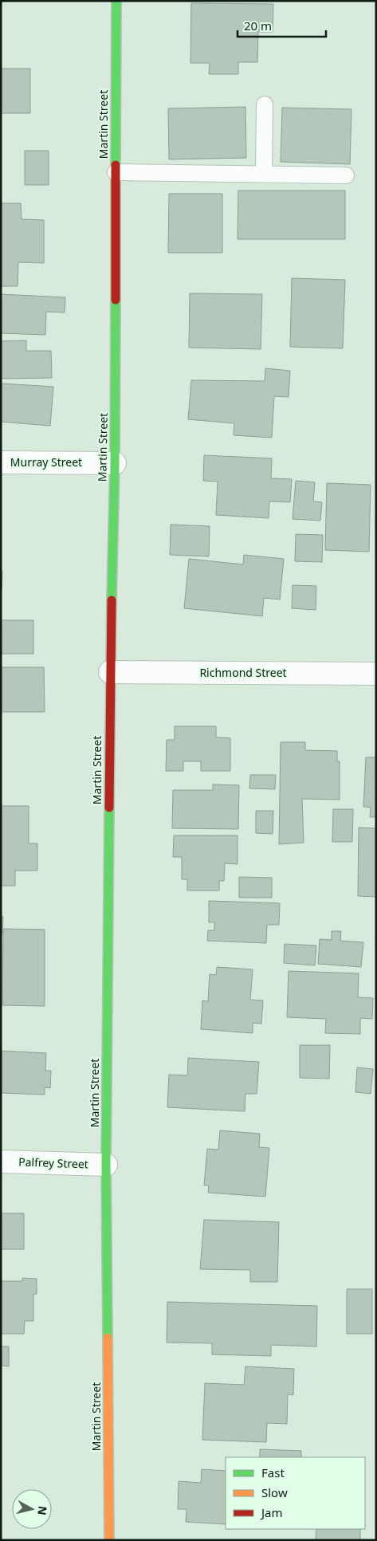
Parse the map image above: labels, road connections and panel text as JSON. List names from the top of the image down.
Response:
{
  "streets": {
    "street": [
      "Martin Street",
      "Murray Street",
      "Richmond Street",
      "Palfrey Street"
    ]
  },
  "crossings": [
    ["Martin Street", "Murray Street"],
    ["Martin Street", "Richmond Street"],
    ["Martin Street", "Palfrey Street"]
  ],
  "legend": ["Fast", "Slow", "Jam"],
  "scale_bar": "20 m",
  "north": "right"
}
